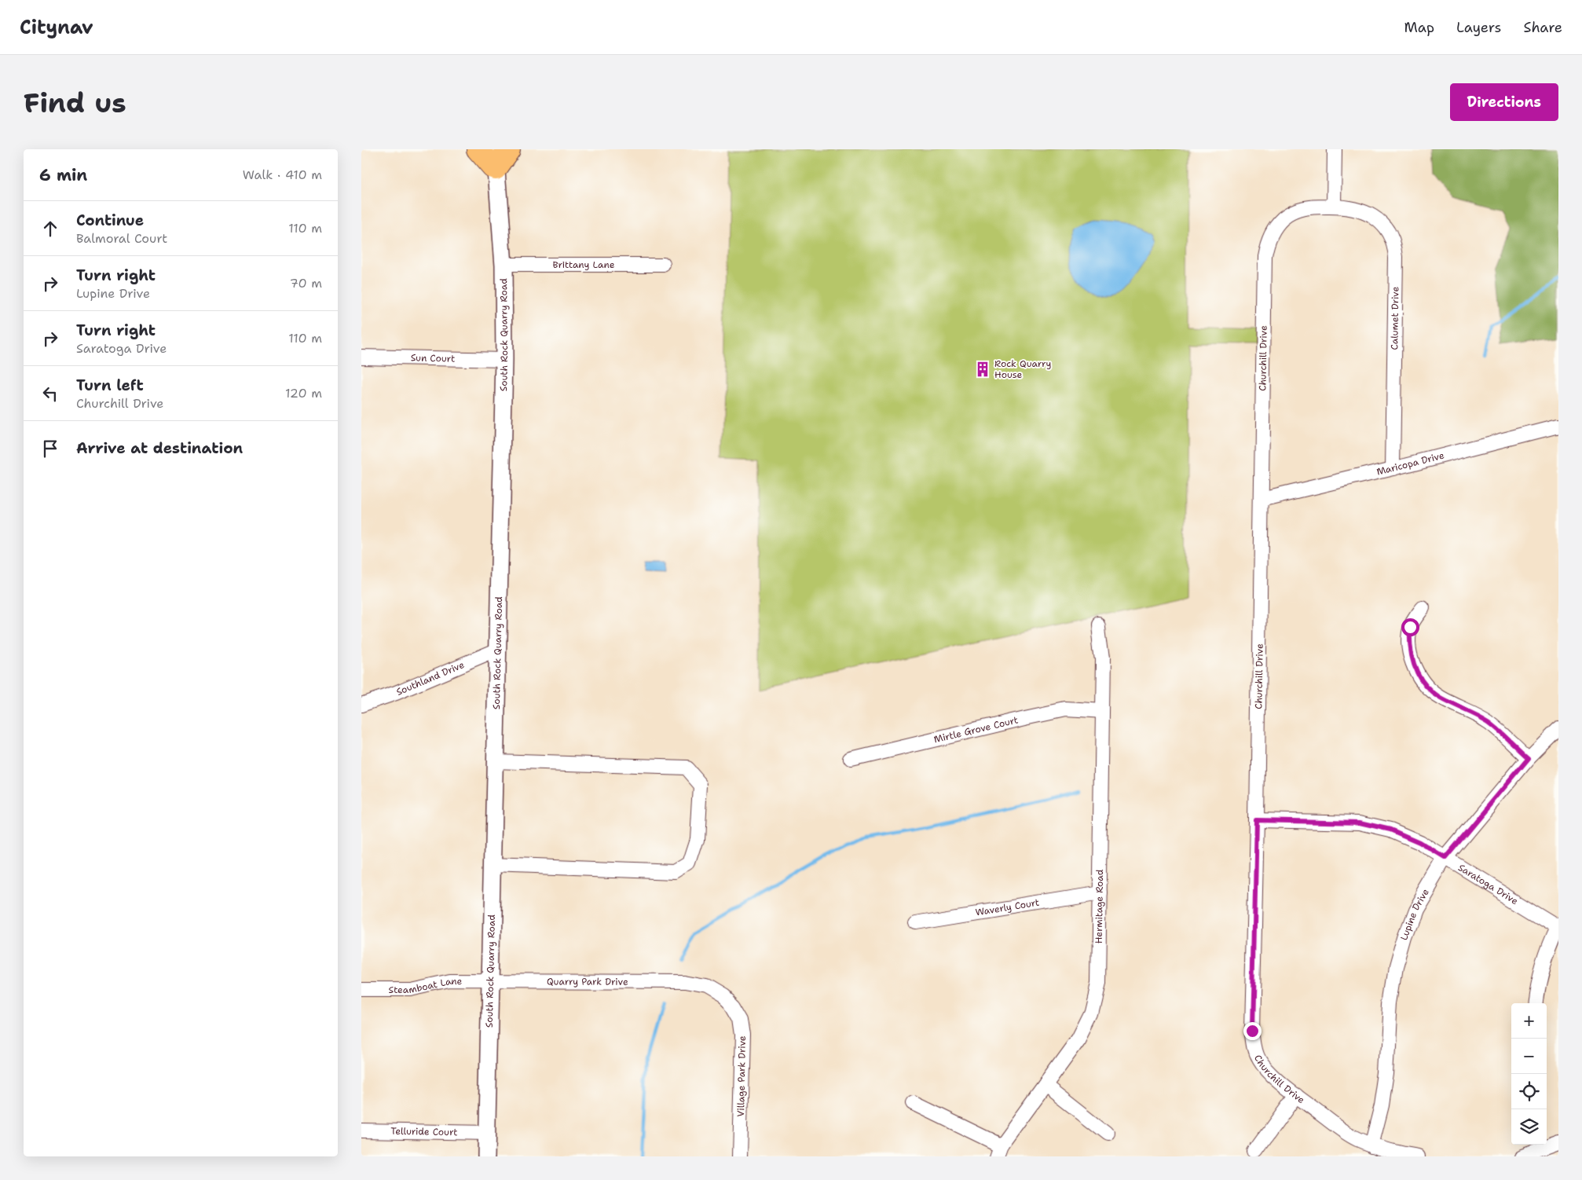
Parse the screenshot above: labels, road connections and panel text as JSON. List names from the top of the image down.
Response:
{
  "streets": {
    "street": [
      "Brittany Lane",
      "Calumet Drive",
      "South Rock Quarry Road",
      "Sun Court",
      "Churchill Drive",
      "Maricopa Drive",
      "Southland Drive",
      "Mirtle Grove Court",
      "Saratoga Drive",
      "Hermitage Road",
      "Waverly Court",
      "Lupine Drive",
      "Quarry Park Drive",
      "Steamboat Lane",
      "Village Park Drive",
      "Telluride Court"
    ]
  },
  "crossings": [
    ["Brittany Lane", "South Rock Quarry Road"],
    ["Calumet Drive", "Churchill Drive"],
    ["Calumet Drive", "Maricopa Drive"],
    ["South Rock Quarry Road", "Sun Court"],
    ["South Rock Quarry Road", "Southland Drive"],
    ["South Rock Quarry Road", "Quarry Park Drive"],
    ["South Rock Quarry Road", "Steamboat Lane"],
    ["South Rock Quarry Road", "Telluride Court"],
    ["Churchill Drive", "Maricopa Drive"],
    ["Churchill Drive", "Saratoga Drive"],
    ["Churchill Drive", "Lupine Drive"],
    ["Mirtle Grove Court", "Hermitage Road"],
    ["Saratoga Drive", "Lupine Drive"],
    ["Hermitage Road", "Waverly Court"],
    ["Quarry Park Drive", "Steamboat Lane"],
    ["Quarry Park Drive", "Village Park Drive"]
  ],
  "places": {
    "building": ["Rock Quarry House"]
  },
  "page": {
    "header": "Citynav",
    "nav": ["Map", "Layers", "Share"],
    "buttons": "Directions",
    "title": "Find us",
    "heading": ["6 min", "Walk · 410 m"],
    "list": [
      ["Continue", "Balmoral Court", "110 m"],
      ["Turn right", "Lupine Drive", "70 m"],
      ["Turn right", "Saratoga Drive", "110 m"],
      ["Turn left", "Churchill Drive", "120 m"],
      "Arrive at destination"
    ],
    "map_buttons": ["+", "−"]
  }
}
